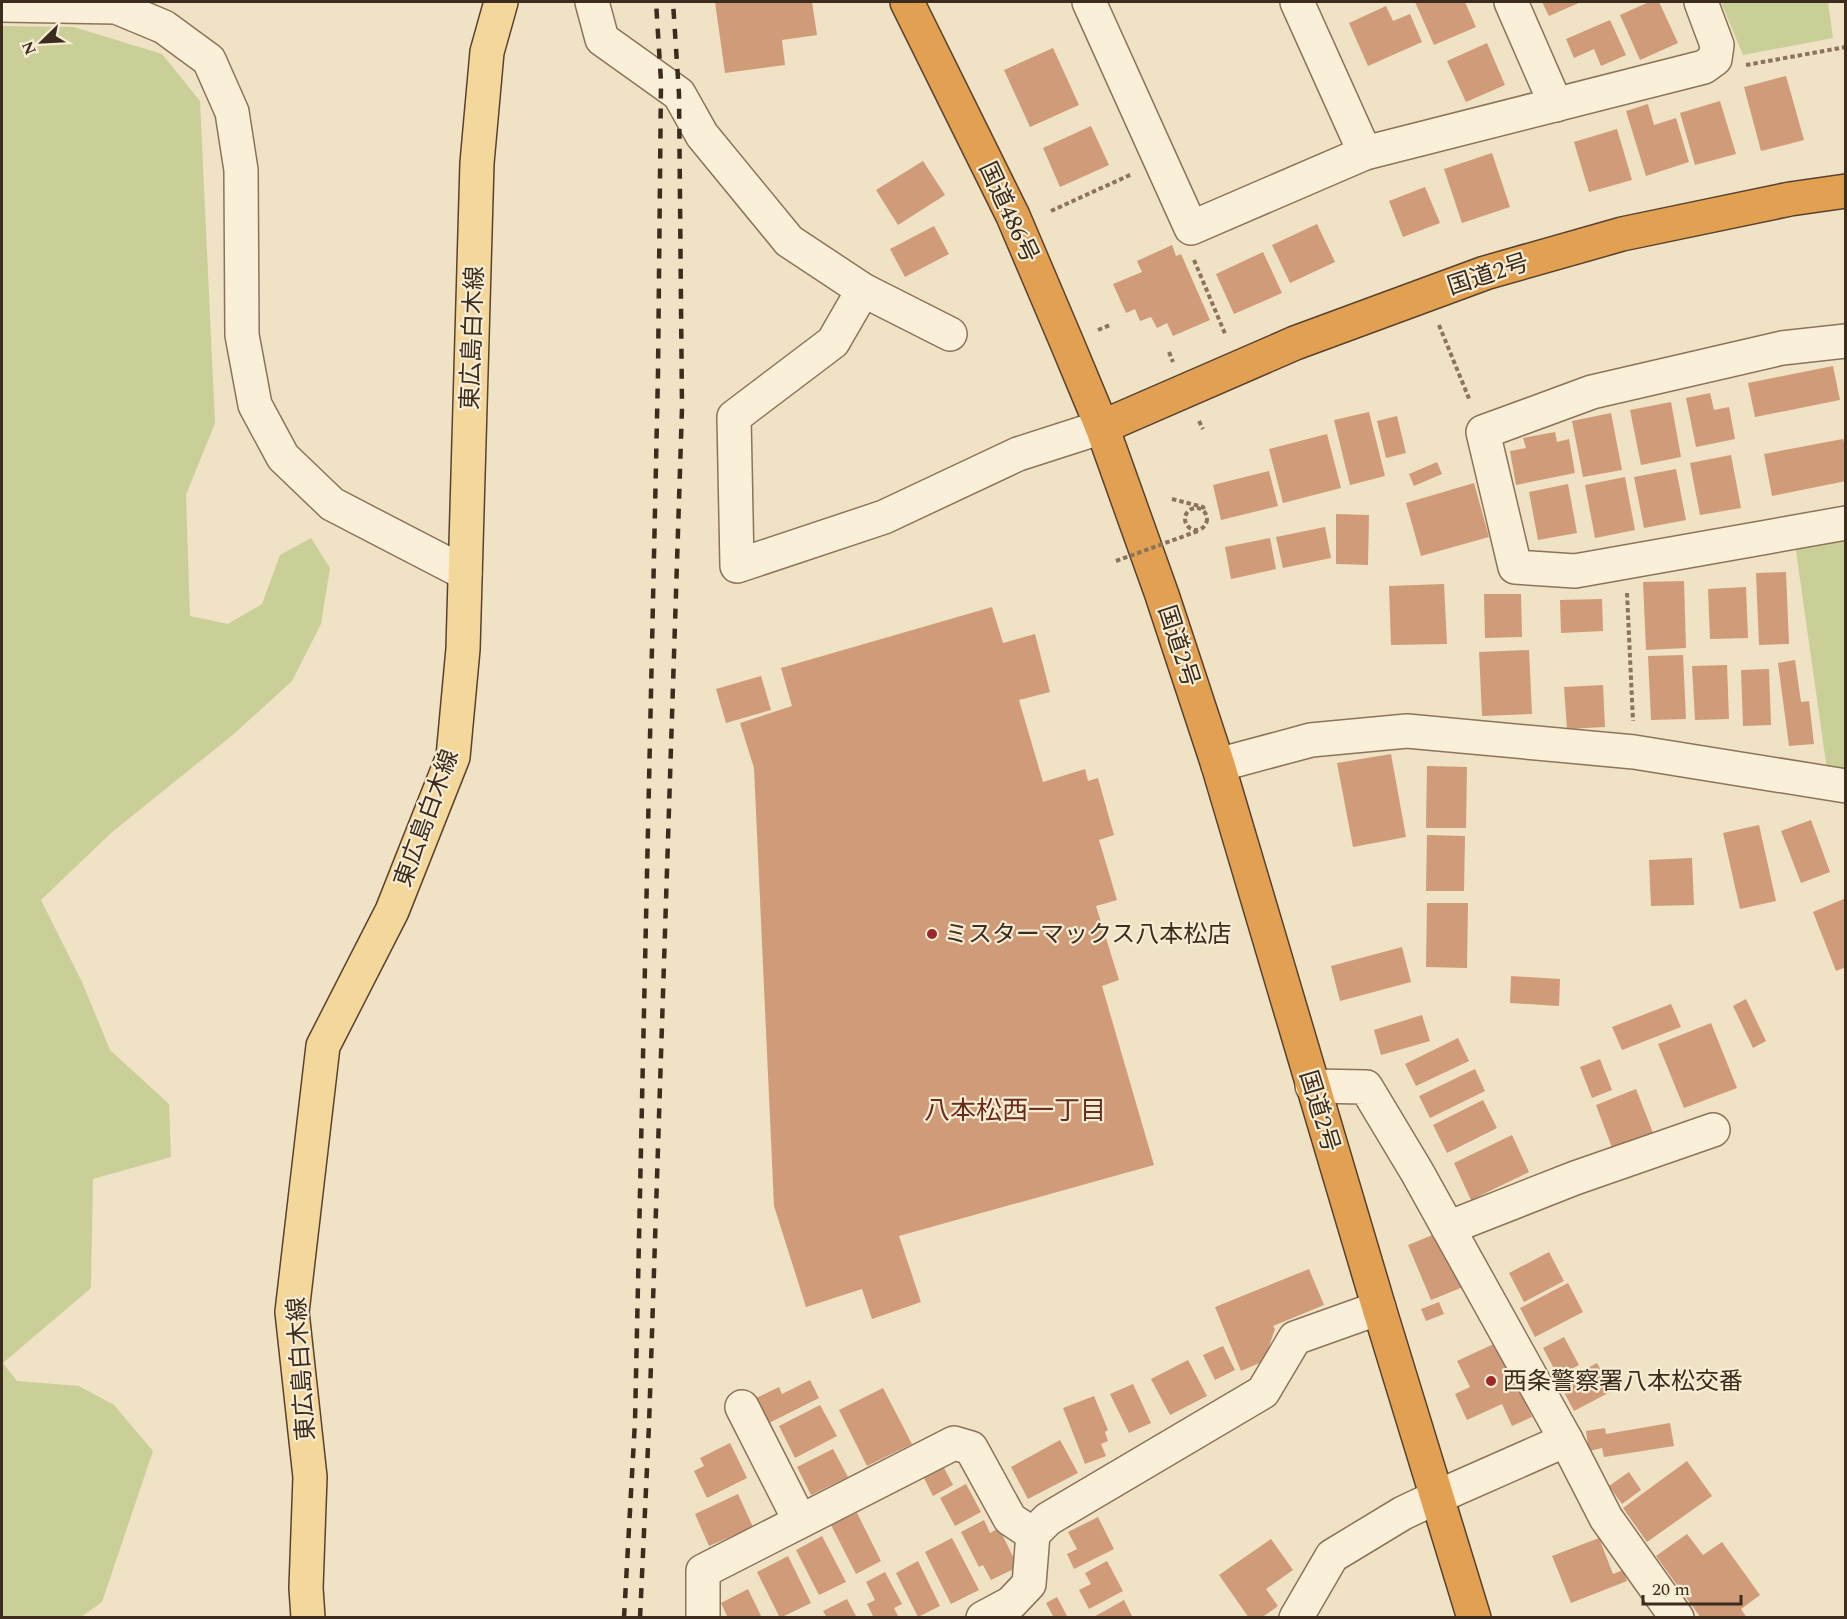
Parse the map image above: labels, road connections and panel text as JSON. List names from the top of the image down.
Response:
{
  "streets": {
    "highway": ["国道486号", "国道2号"],
    "main road": ["東広島白木線"]
  },
  "crossings": [
    ["国道486号", "国道2号"]
  ],
  "districts": ["八本松西一丁目"],
  "places": ["ミスターマックス八本松店", "西条警察署八本松交番"],
  "scale_bar": "20 m",
  "north": "bottom left"
}
